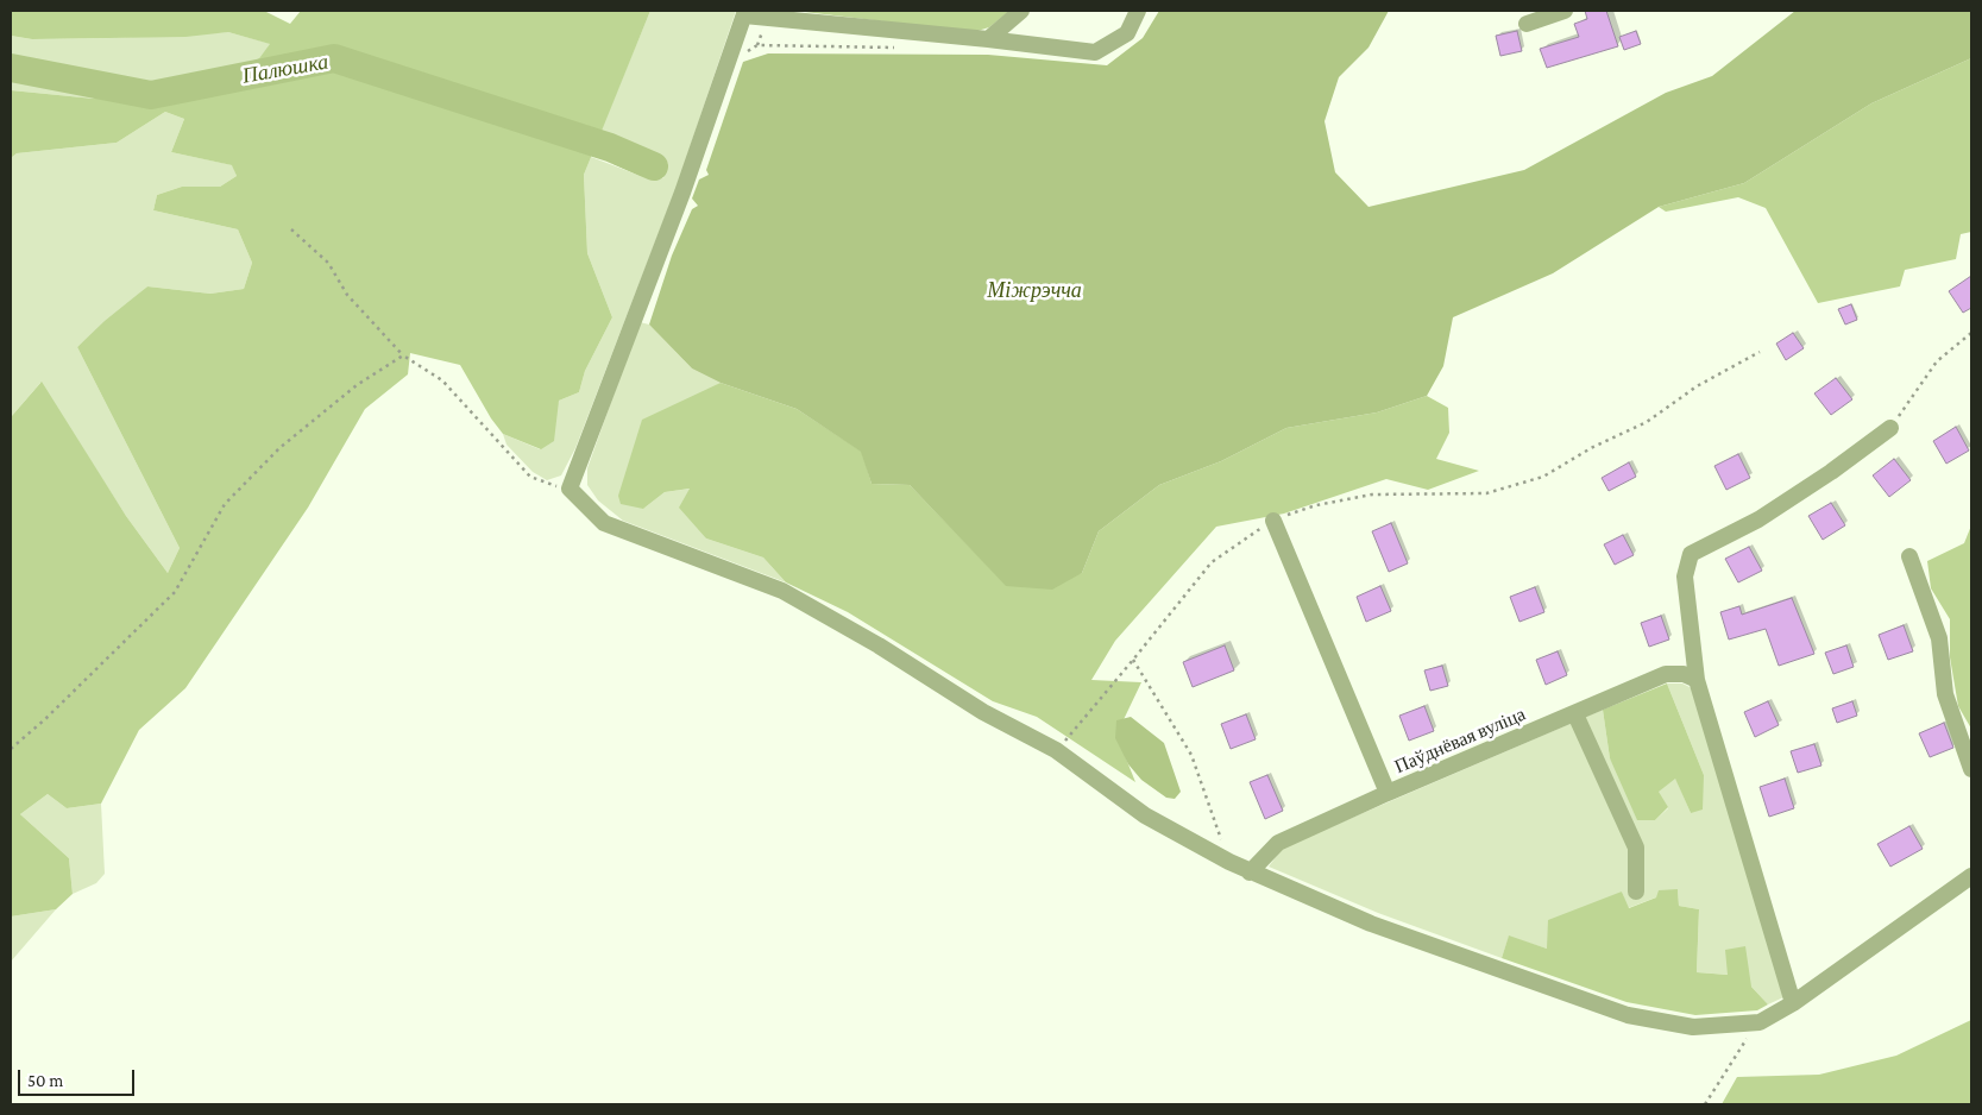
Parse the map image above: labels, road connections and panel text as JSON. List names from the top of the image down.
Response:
{
  "streets": {
    "street": ["Паўднёвая вуліца"]
  },
  "water": ["Палюшка", "Міжрэчча"],
  "scale_bar": "50 m"
}
